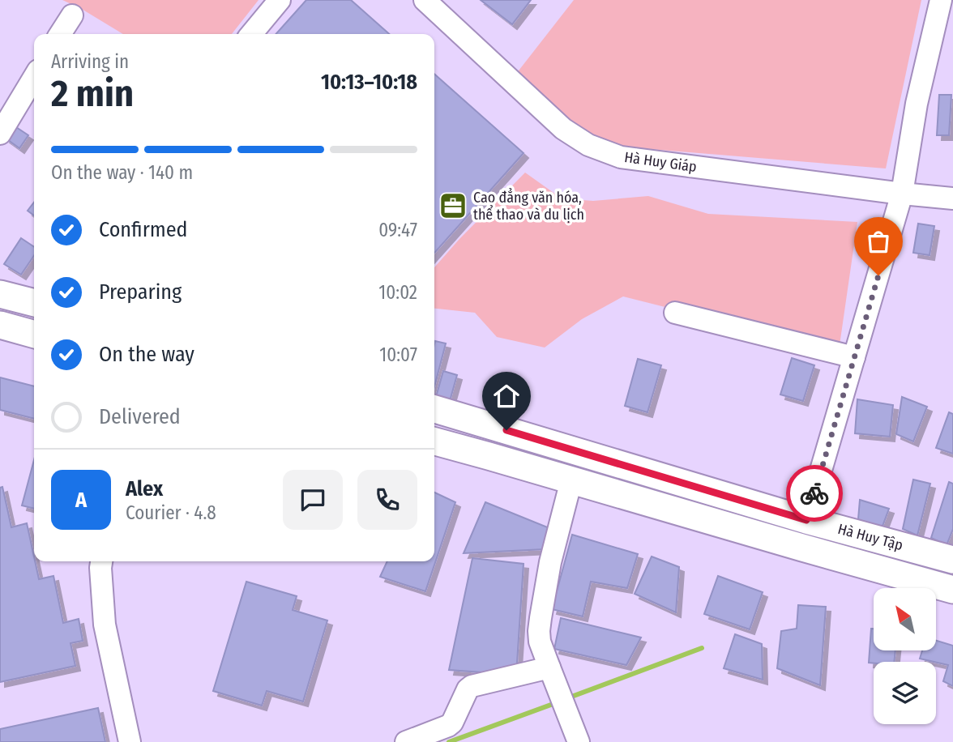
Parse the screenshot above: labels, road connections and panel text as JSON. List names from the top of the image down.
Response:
{
  "streets": {
    "main road": ["Hà Huy Tập"],
    "street": ["Hà Huy Giáp"]
  },
  "places": {
    "office": ["Cao đẳng văn hóa, thể thao và du lịch"]
  },
  "north": "top left",
  "page": {
    "heading": ["2 min", "Arriving in", "10:13–10:18"],
    "panel": ["Alex", "Courier · 4.8"],
    "bar": "On the way · 140 m",
    "list": [
      ["Confirmed", "09:47"],
      ["Preparing", "10:02"],
      ["On the way", "10:07"],
      "Delivered"
    ],
    "round": "A"
  }
}
